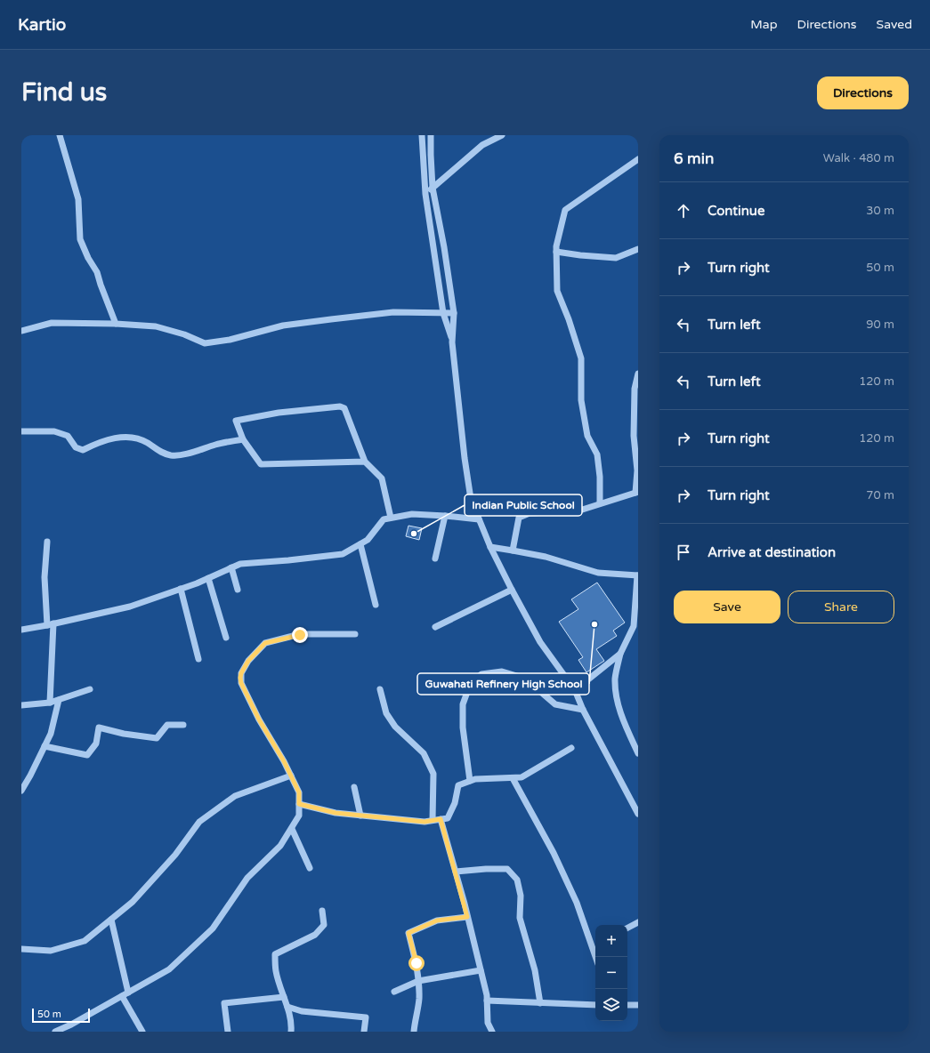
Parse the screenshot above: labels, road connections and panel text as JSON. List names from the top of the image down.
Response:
{
  "places": ["Indian Public School", "Guwahati Refinery High School"],
  "scale_bar": "50 m",
  "page": {
    "header": "Kartio",
    "nav": ["Map", "Directions", "Saved"],
    "buttons": [
      "Directions",
      ["Save", "Share"]
    ],
    "title": "Find us",
    "heading": ["6 min", "Walk · 480 m"],
    "list": [
      ["Continue", "30 m"],
      ["Turn right", "50 m"],
      ["Turn left", "90 m"],
      ["Turn left", "120 m"],
      ["Turn right", "120 m"],
      ["Turn right", "70 m"],
      "Arrive at destination"
    ],
    "map_buttons": ["+", "−"],
    "scale": "50 m"
  }
}
